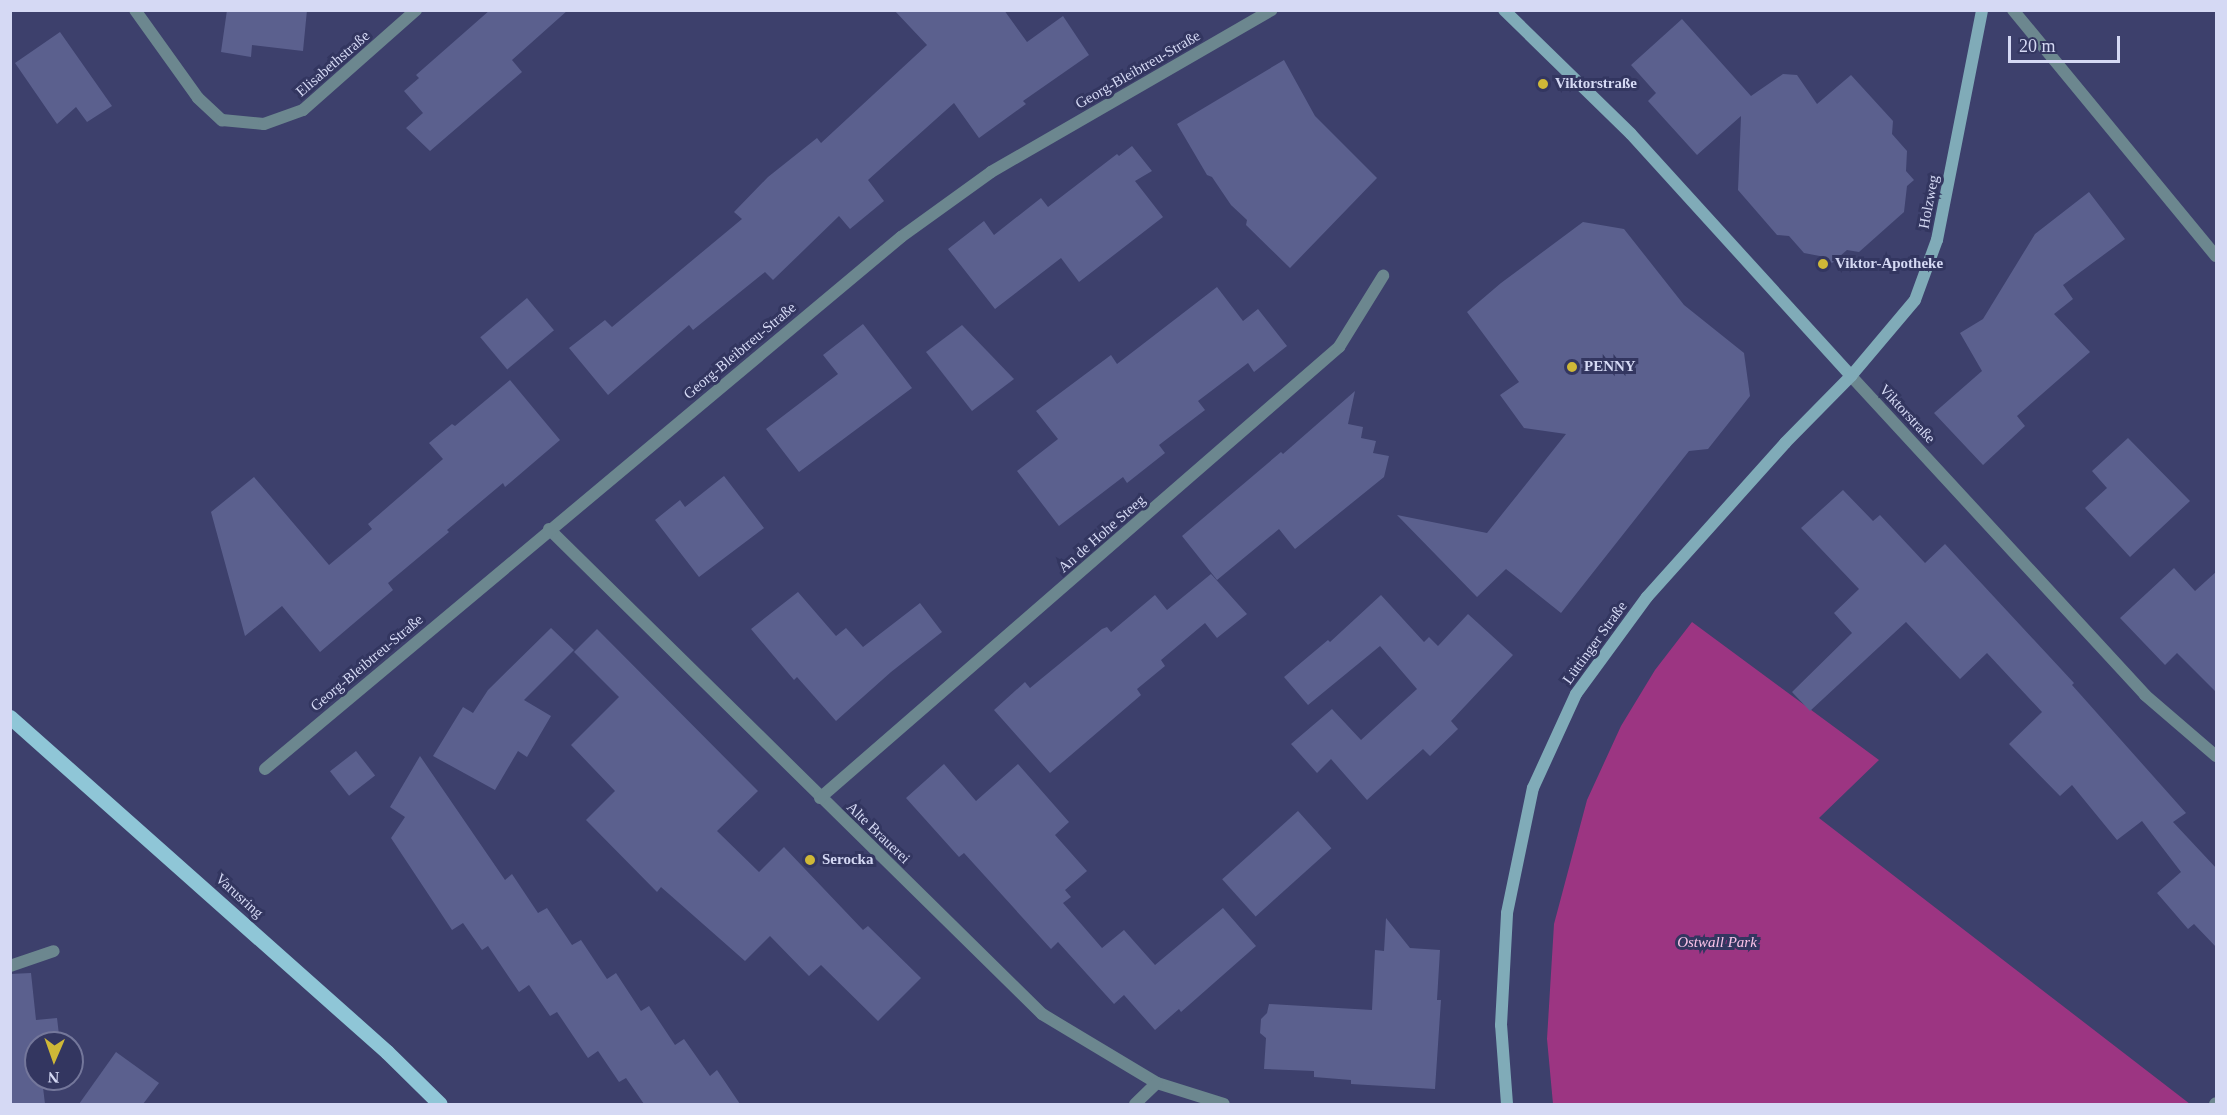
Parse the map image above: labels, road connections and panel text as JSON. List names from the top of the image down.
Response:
{
  "streets": {
    "main road": ["Varusring"],
    "street": [
      "Elisabethstraße",
      "Georg-Bleibtreu-Straße",
      "Holzweg",
      "Viktorstraße",
      "An de Hohe Steeg",
      "Lüttinger Straße",
      "Alte Brauerei"
    ]
  },
  "crossings": [
    ["Georg-Bleibtreu-Straße", "Alte Brauerei"],
    ["Holzweg", "Viktorstraße"],
    ["Holzweg", "Lüttinger Straße"],
    ["Viktorstraße", "Lüttinger Straße"],
    ["An de Hohe Steeg", "Alte Brauerei"]
  ],
  "parks": ["Ostwall Park"],
  "places": [
    "Viktorstraße",
    "Viktor-Apotheke",
    "PENNY",
    "Serocka"
  ],
  "scale_bar": "20 m",
  "north": "bottom"
}
